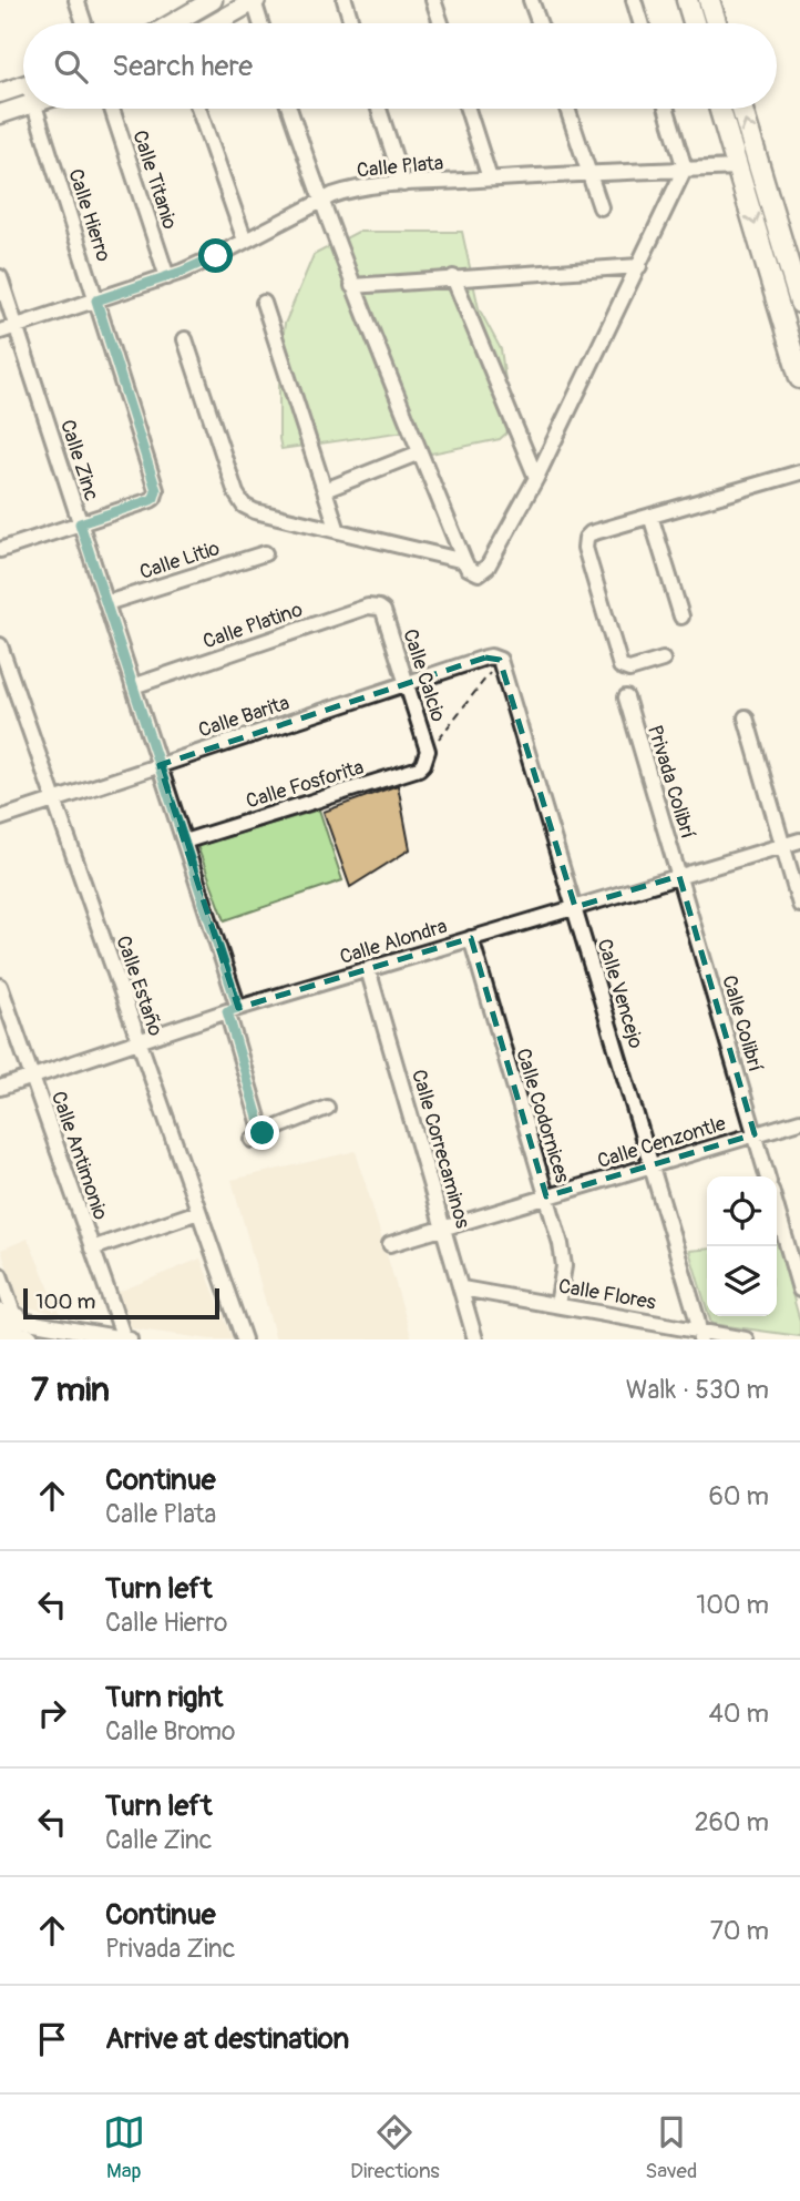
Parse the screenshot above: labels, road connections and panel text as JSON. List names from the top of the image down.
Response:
{
  "streets": {
    "street": [
      "Calle Plata",
      "Calle Titanio",
      "Calle Hierro",
      "Calle Zinc",
      "Calle Litio",
      "Calle Platino",
      "Calle Calcio",
      "Calle Barita",
      "Privada Colibrí",
      "Calle Fosforita",
      "Calle Alondra",
      "Calle Estaño",
      "Calle Vencejo",
      "Calle Colibrí",
      "Calle Codornices",
      "Calle Cenzontle",
      "Calle Correcaminos",
      "Calle Antimonio",
      "Calle Flores"
    ]
  },
  "crossings": [
    ["Calle Plata", "Calle Titanio"],
    ["Calle Plata", "Calle Hierro"],
    ["Calle Plata", "Calle Zinc"],
    ["Calle Hierro", "Calle Zinc"],
    ["Calle Zinc", "Calle Litio"],
    ["Calle Zinc", "Calle Platino"],
    ["Calle Zinc", "Calle Barita"],
    ["Calle Zinc", "Calle Fosforita"],
    ["Calle Zinc", "Calle Alondra"],
    ["Calle Platino", "Calle Calcio"],
    ["Calle Calcio", "Calle Barita"],
    ["Calle Calcio", "Calle Fosforita"],
    ["Calle Barita", "Calle Estaño"],
    ["Calle Barita", "Calle Vencejo"],
    ["Privada Colibrí", "Calle Alondra"],
    ["Privada Colibrí", "Calle Colibrí"],
    ["Calle Alondra", "Calle Estaño"],
    ["Calle Alondra", "Calle Vencejo"],
    ["Calle Alondra", "Calle Colibrí"],
    ["Calle Alondra", "Calle Codornices"],
    ["Calle Alondra", "Calle Correcaminos"],
    ["Calle Alondra", "Calle Antimonio"],
    ["Calle Vencejo", "Calle Cenzontle"],
    ["Calle Vencejo", "Calle Flores"],
    ["Calle Colibrí", "Calle Cenzontle"],
    ["Calle Codornices", "Calle Cenzontle"],
    ["Calle Codornices", "Calle Flores"],
    ["Calle Cenzontle", "Calle Correcaminos"],
    ["Calle Correcaminos", "Calle Flores"]
  ],
  "scale_bar": "100 m",
  "page": {
    "search": "Search here",
    "scale": "100 m",
    "heading": ["7 min", "Walk · 530 m"],
    "list": [
      ["Continue", "Calle Plata", "60 m"],
      ["Turn left", "Calle Hierro", "100 m"],
      ["Turn right", "Calle Bromo", "40 m"],
      ["Turn left", "Calle Zinc", "260 m"],
      ["Continue", "Privada Zinc", "70 m"],
      "Arrive at destination"
    ],
    "nav": ["Map", "Directions", "Saved"]
  }
}
